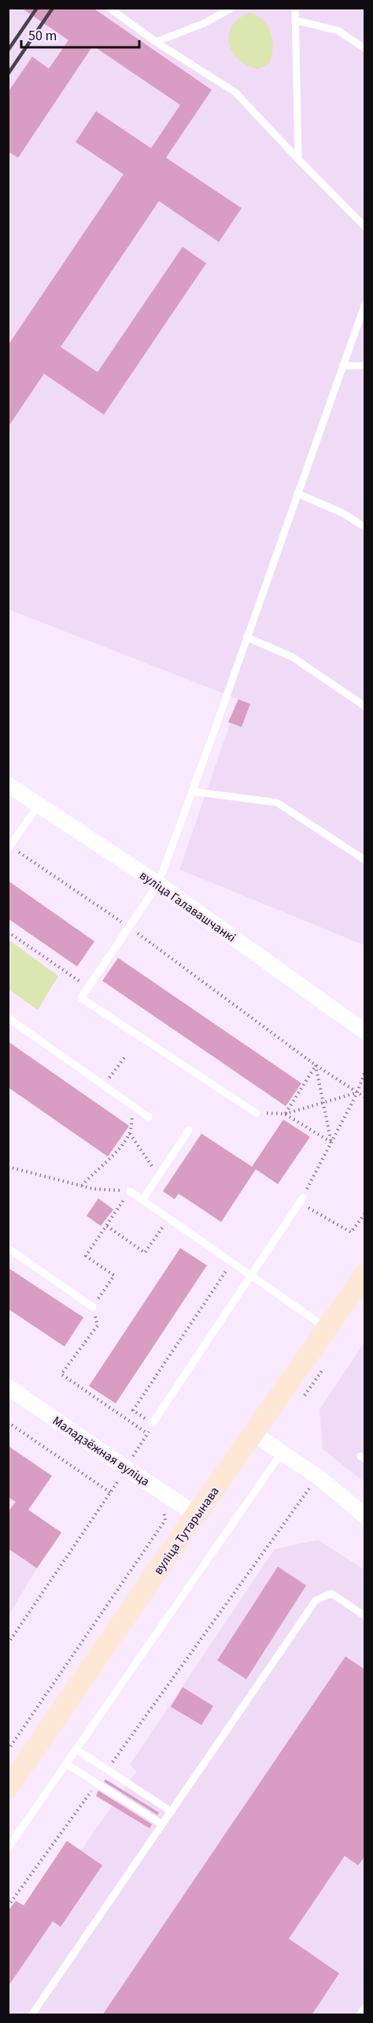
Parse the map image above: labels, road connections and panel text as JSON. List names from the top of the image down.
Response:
{
  "streets": {
    "street": ["вуліца Галавашчанкі", "Маладзёжная вуліца", "вуліца Тутарынава"]
  },
  "crossings": [
    ["Маладзёжная вуліца", "вуліца Тутарынава"]
  ],
  "scale_bar": "50 m"
}
